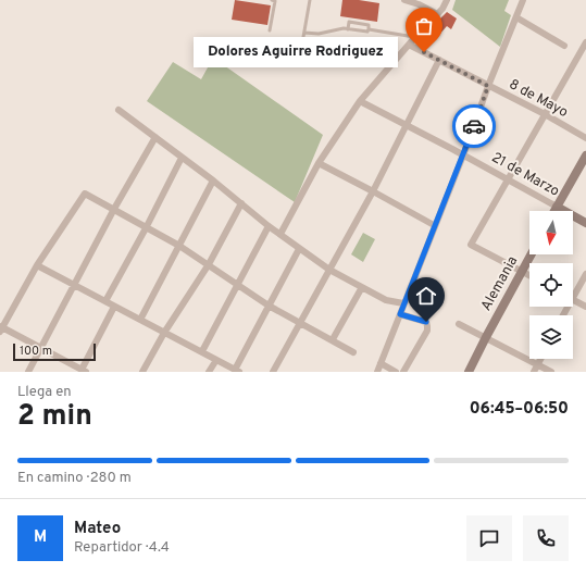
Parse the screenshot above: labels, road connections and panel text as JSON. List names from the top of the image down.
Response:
{
  "streets": {
    "street": ["8 de Mayo", "21 de Marzo", "Alemania"]
  },
  "places": ["Dolores Aguirre Rodriguez"],
  "scale_bar": "100 m",
  "north": "bottom",
  "page": {
    "bubble": "Dolores Aguirre Rodriguez",
    "scale": "100 m",
    "heading": ["2 min", "Llega en", "06:45–06:50"],
    "panel": ["Mateo", "Repartidor · 4.4"],
    "bar": "En camino · 280 m",
    "round": "M"
  }
}
